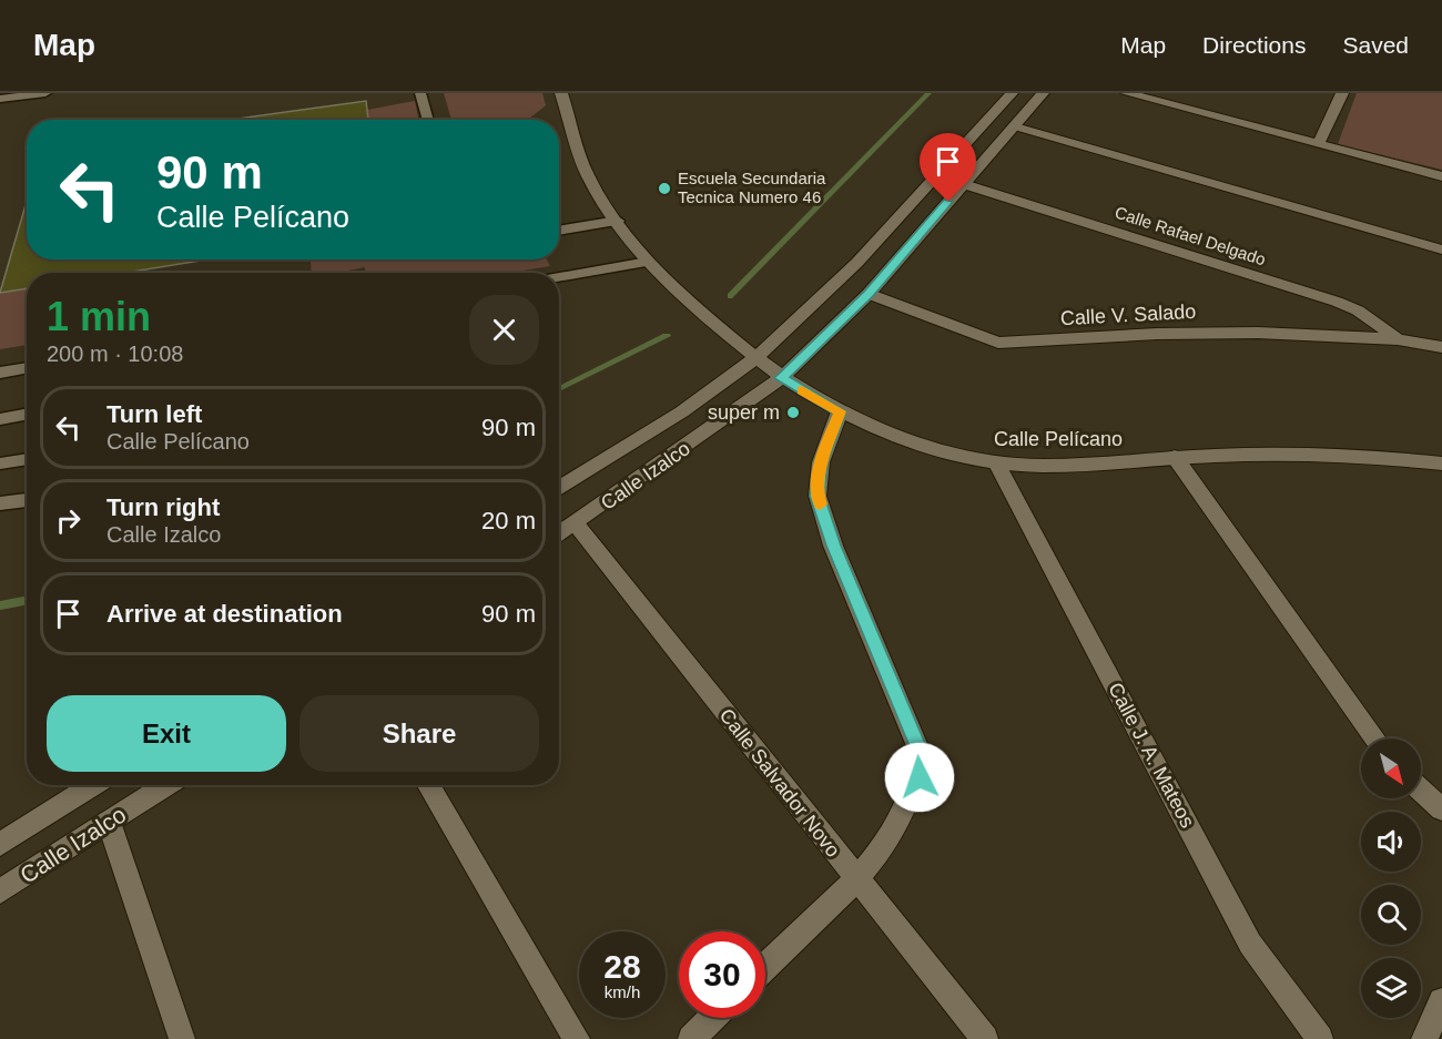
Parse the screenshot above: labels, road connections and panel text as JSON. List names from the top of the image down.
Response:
{
  "streets": {
    "street": [
      "Calle Rafael Delgado",
      "Calle V. Salado",
      "Calle Pelícano",
      "Calle Izalco",
      "Calle J. A. Mateos",
      "Calle Salvador Novo"
    ]
  },
  "crossings": [
    ["Calle Rafael Delgado", "Calle V. Salado"],
    ["Calle Rafael Delgado", "Calle Izalco"],
    ["Calle V. Salado", "Calle Izalco"],
    ["Calle Pelícano", "Calle Izalco"],
    ["Calle Pelícano", "Calle J. A. Mateos"],
    ["Calle Izalco", "Calle Salvador Novo"]
  ],
  "places": ["Escuela Secundaria Tecnica Numero 46", "super m"],
  "north": "bottom right",
  "page": {
    "header": "Map",
    "nav": ["Map", "Directions", "Saved"],
    "turn": ["90 m", "Calle Pelícano"],
    "heading": ["1 min", "200 m · 10:08"],
    "list": [
      {
        "name": "Turn left",
        "note": "Calle Pelícano",
        "value": "90 m"
      },
      {
        "name": "Turn right",
        "note": "Calle Izalco",
        "value": "20 m"
      },
      {
        "name": "Arrive at destination",
        "value": "90 m"
      }
    ],
    "buttons": ["Exit", "Share"],
    "speed": "28 km/h",
    "limit": "30"
  }
}
